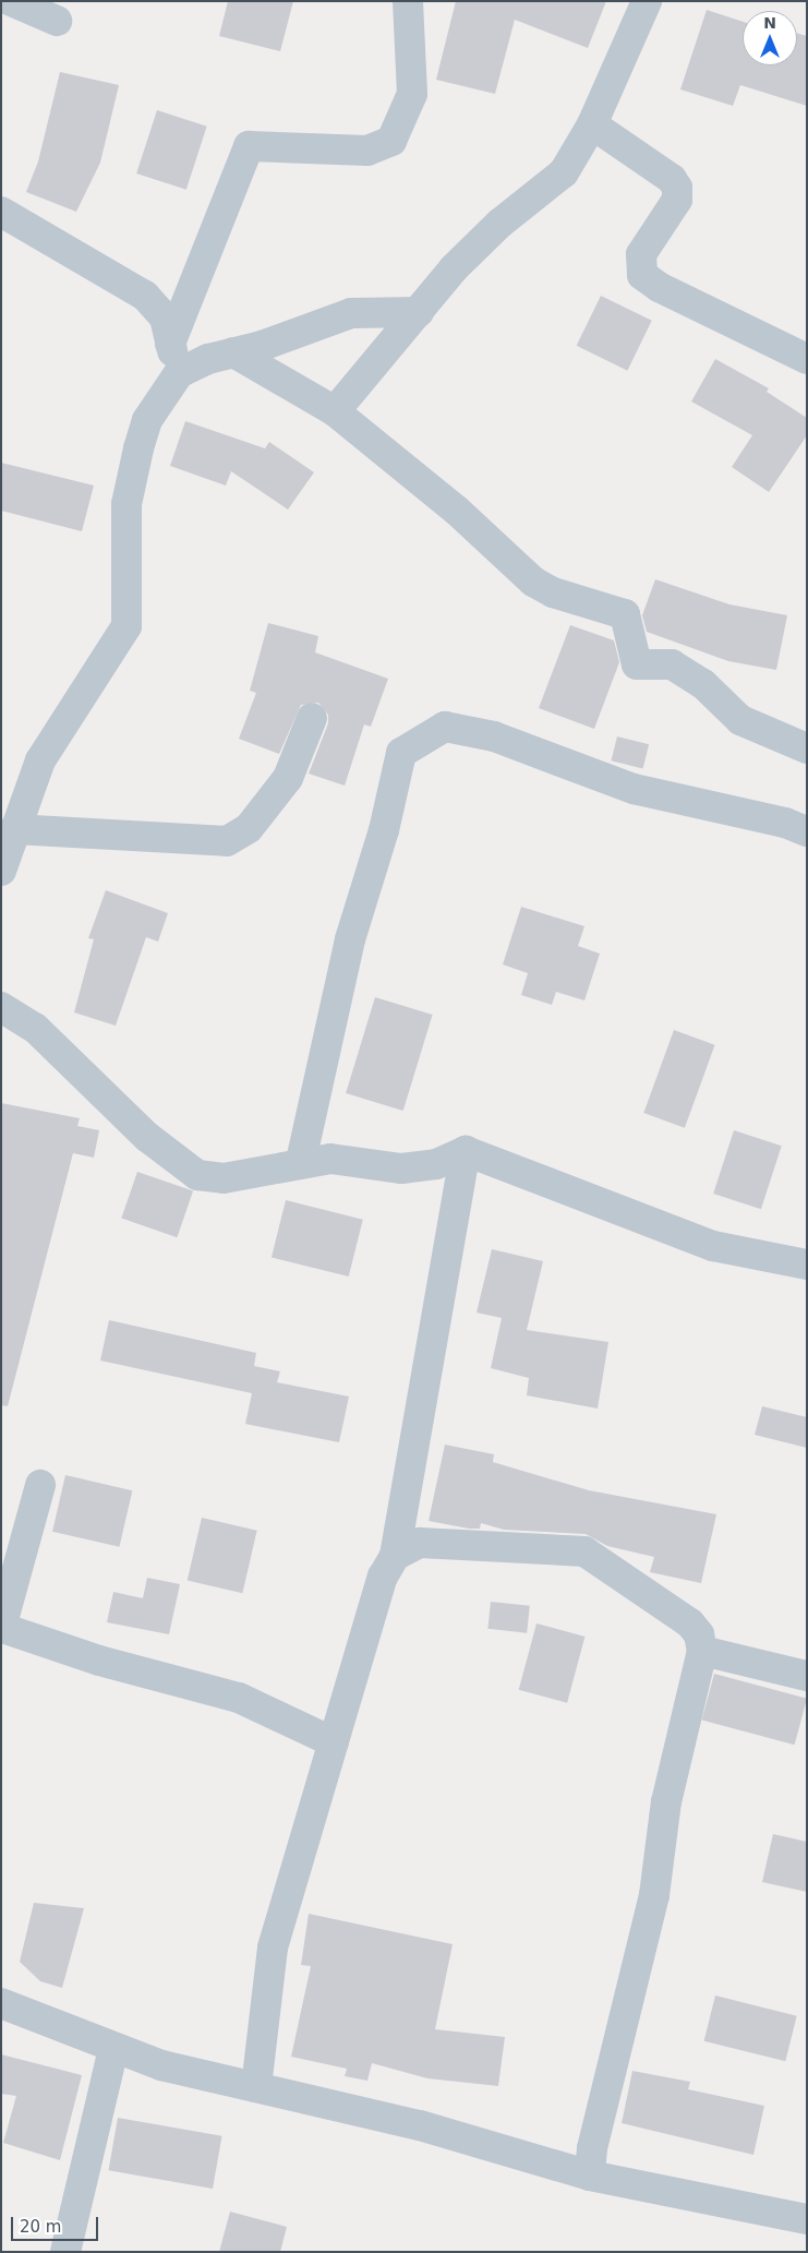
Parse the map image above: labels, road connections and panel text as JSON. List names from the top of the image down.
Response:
{
  "scale_bar": "20 m",
  "north": "top"
}
